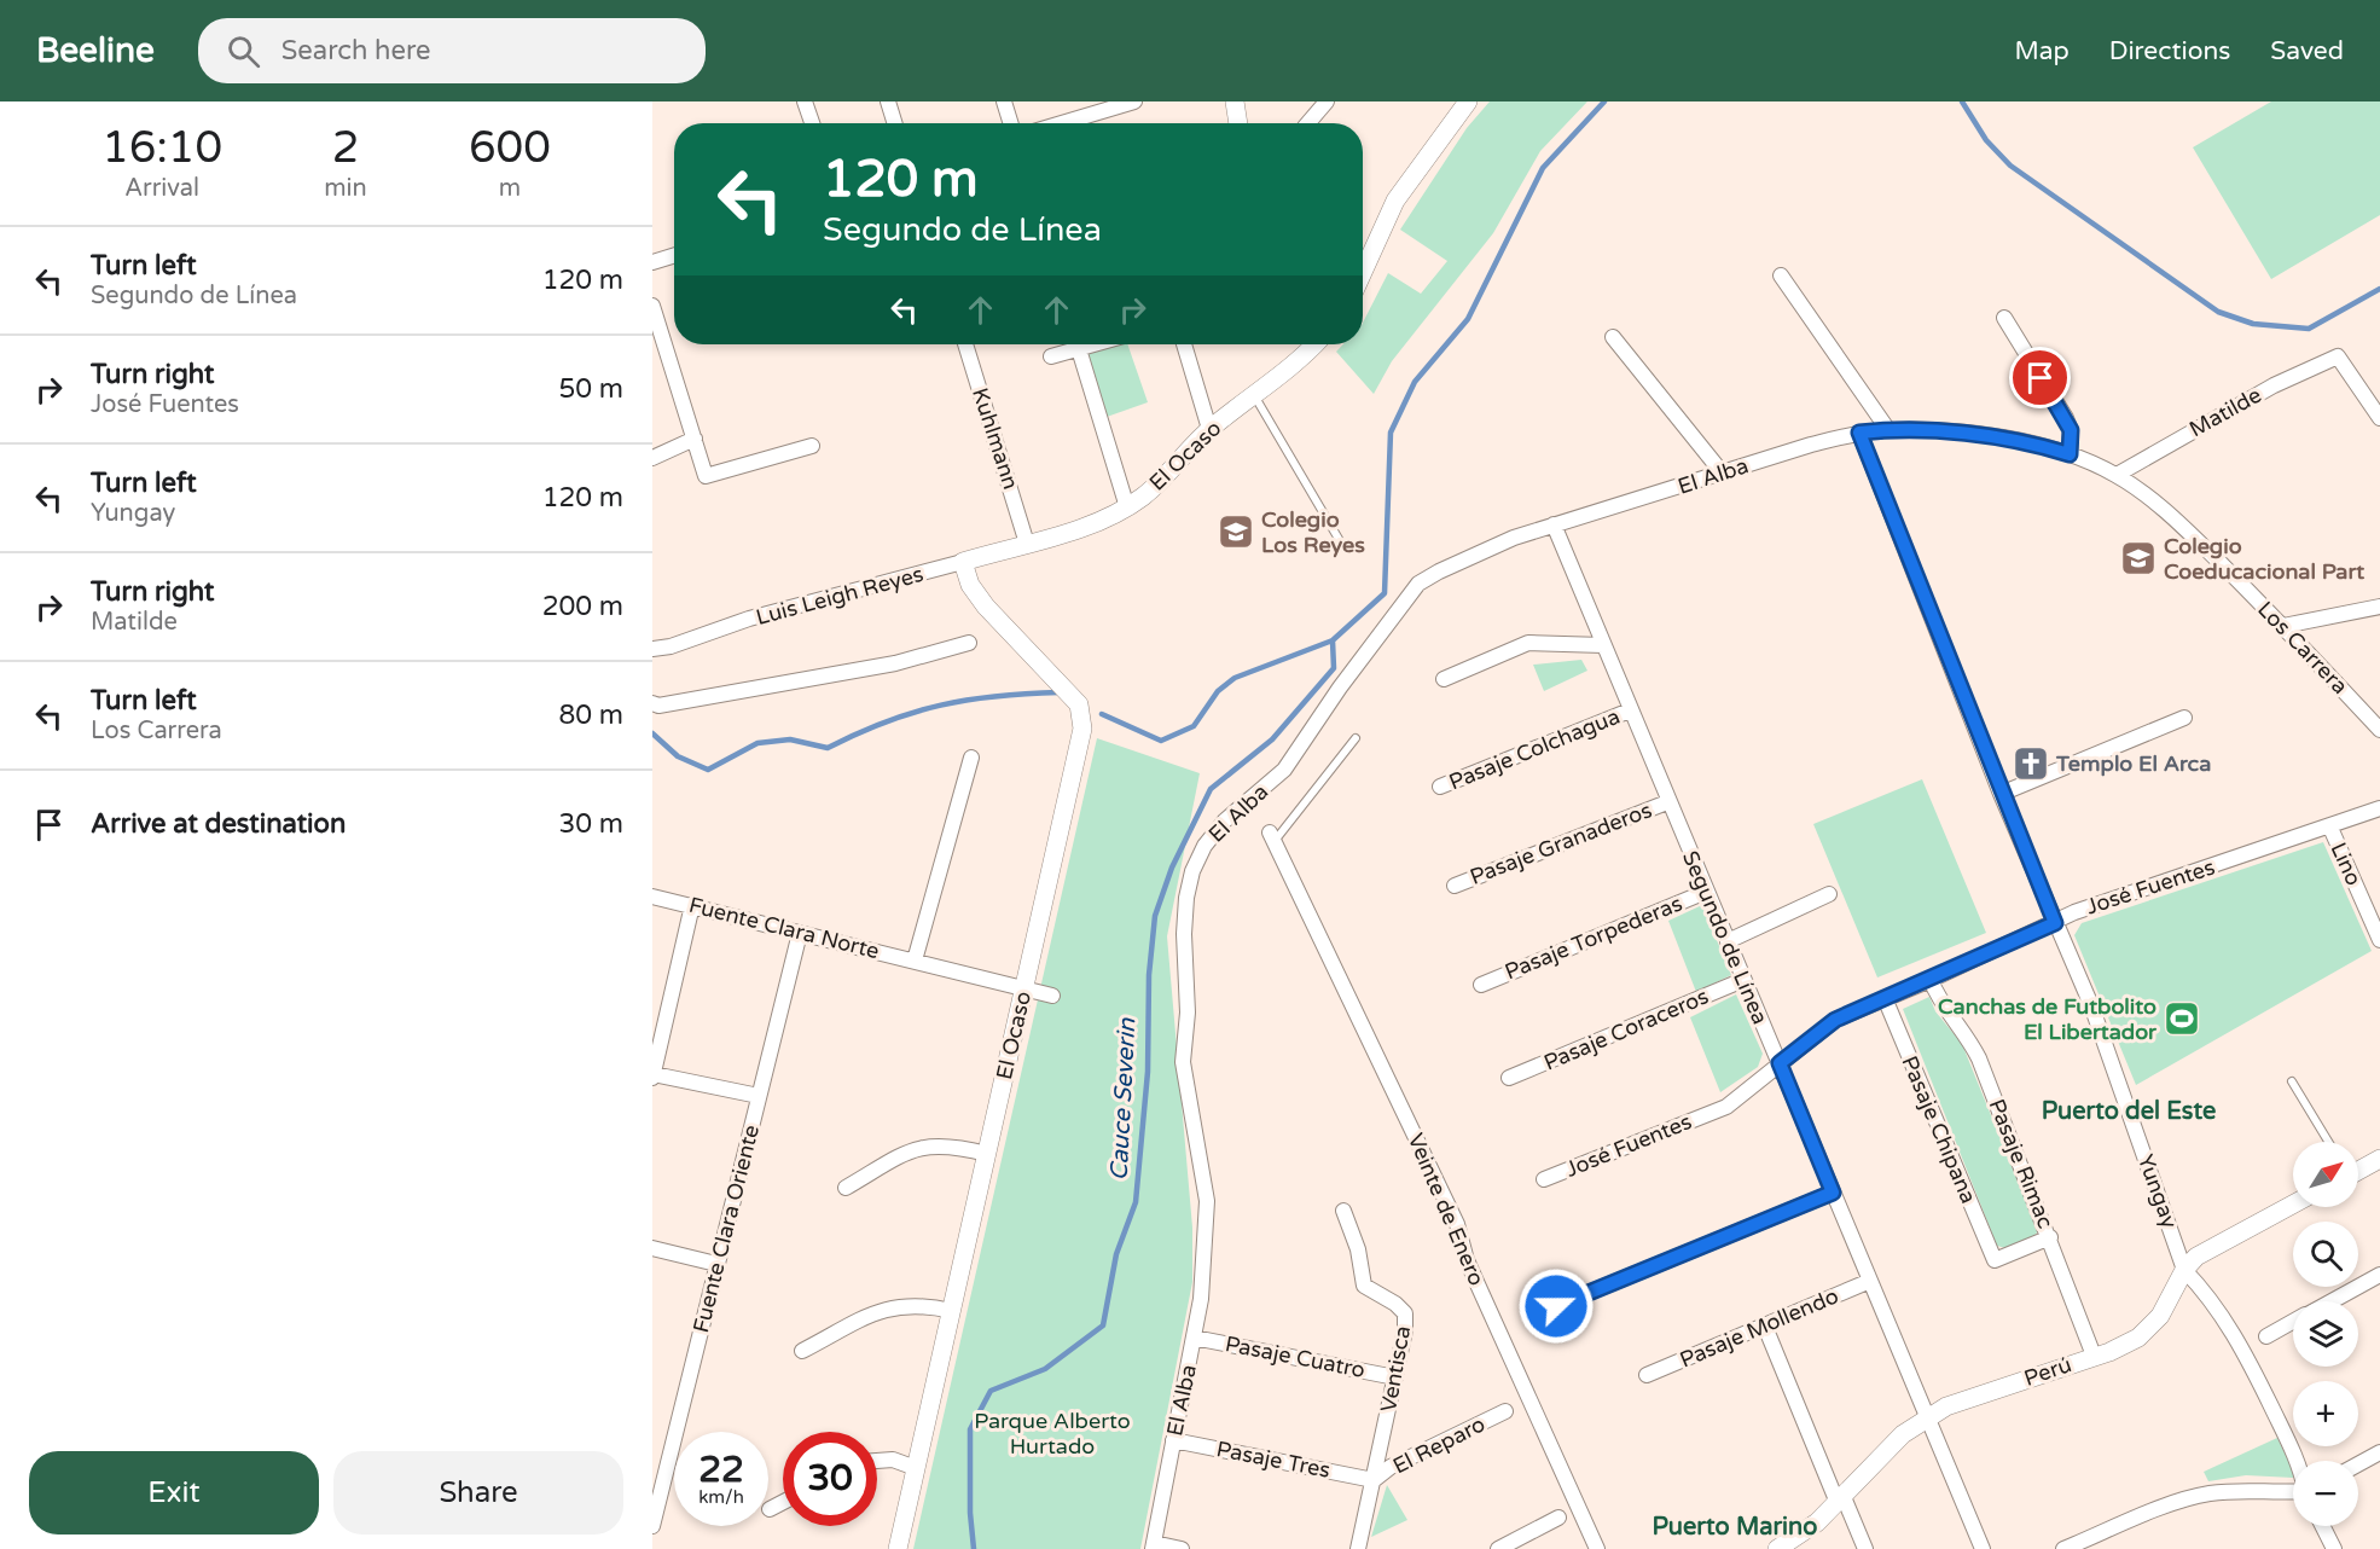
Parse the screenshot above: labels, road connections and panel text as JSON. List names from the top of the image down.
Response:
{
  "streets": {
    "street": [
      "Matilde",
      "Kuhlmann",
      "El Ocaso",
      "El Alba",
      "Luis Leigh Reyes",
      "Los Carrera",
      "Pasaje Colchagua",
      "Pasaje Granaderos",
      "Lino",
      "José Fuentes",
      "Fuente Clara Norte",
      "Pasaje Torpederas",
      "Segundo de Línea",
      "Pasaje Coraceros",
      "Pasaje Chipana",
      "Pasaje Rimac",
      "Yungay",
      "Veinte de Enero",
      "Fuente Clara Oriente",
      "Pasaje Mollendo",
      "Pasaje Cuatro",
      "Ventisca",
      "Perú",
      "El Reparo",
      "Pasaje Tres"
    ]
  },
  "crossings": [
    ["Matilde", "Los Carrera"],
    ["Kuhlmann", "El Ocaso"],
    ["Kuhlmann", "Luis Leigh Reyes"],
    ["El Ocaso", "Luis Leigh Reyes"],
    ["El Ocaso", "Fuente Clara Norte"],
    ["El Alba", "Segundo de Línea"],
    ["El Alba", "Yungay"],
    ["El Alba", "Pasaje Cuatro"],
    ["El Alba", "Pasaje Tres"],
    ["Pasaje Colchagua", "Segundo de Línea"],
    ["Pasaje Granaderos", "Segundo de Línea"],
    ["Lino", "José Fuentes"],
    ["José Fuentes", "Segundo de Línea"],
    ["José Fuentes", "Pasaje Chipana"],
    ["José Fuentes", "Pasaje Rimac"],
    ["José Fuentes", "Yungay"],
    ["Fuente Clara Norte", "Fuente Clara Oriente"],
    ["Pasaje Torpederas", "Segundo de Línea"],
    ["Segundo de Línea", "Pasaje Coraceros"],
    ["Segundo de Línea", "Pasaje Mollendo"],
    ["Segundo de Línea", "Perú"],
    ["Pasaje Rimac", "Perú"],
    ["Yungay", "Perú"],
    ["Pasaje Cuatro", "Ventisca"],
    ["Ventisca", "El Reparo"],
    ["Ventisca", "Pasaje Tres"],
    ["El Reparo", "Pasaje Tres"]
  ],
  "districts": ["Puerto del Este", "Puerto Marino"],
  "water": ["Cauce Severin"],
  "parks": ["Parque Alberto Hurtado"],
  "places": {
    "school or university": ["Colegio Los Reyes", "Colegio Coeducacional Part"],
    "church": ["Templo El Arca"],
    "sports": ["Canchas de Futbolito El Libertador"]
  },
  "north": "top right",
  "page": {
    "header": "Beeline",
    "search": "Search here",
    "nav": ["Map", "Directions", "Saved"],
    "eta": [
      "16:10",
      "Arrival",
      "2",
      "min",
      "600",
      "m"
    ],
    "turn": ["120 m", "Segundo de Línea"],
    "list": [
      {
        "name": "Turn left",
        "note": "Segundo de Línea",
        "value": "120 m"
      },
      {
        "name": "Turn right",
        "note": "José Fuentes",
        "value": "50 m"
      },
      {
        "name": "Turn left",
        "note": "Yungay",
        "value": "120 m"
      },
      {
        "name": "Turn right",
        "note": "Matilde",
        "value": "200 m"
      },
      {
        "name": "Turn left",
        "note": "Los Carrera",
        "value": "80 m"
      },
      {
        "name": "Arrive at destination",
        "value": "30 m"
      }
    ],
    "map_buttons": ["+", "−"],
    "speed": "22 km/h",
    "limit": "30",
    "buttons": ["Exit", "Share"]
  }
}
